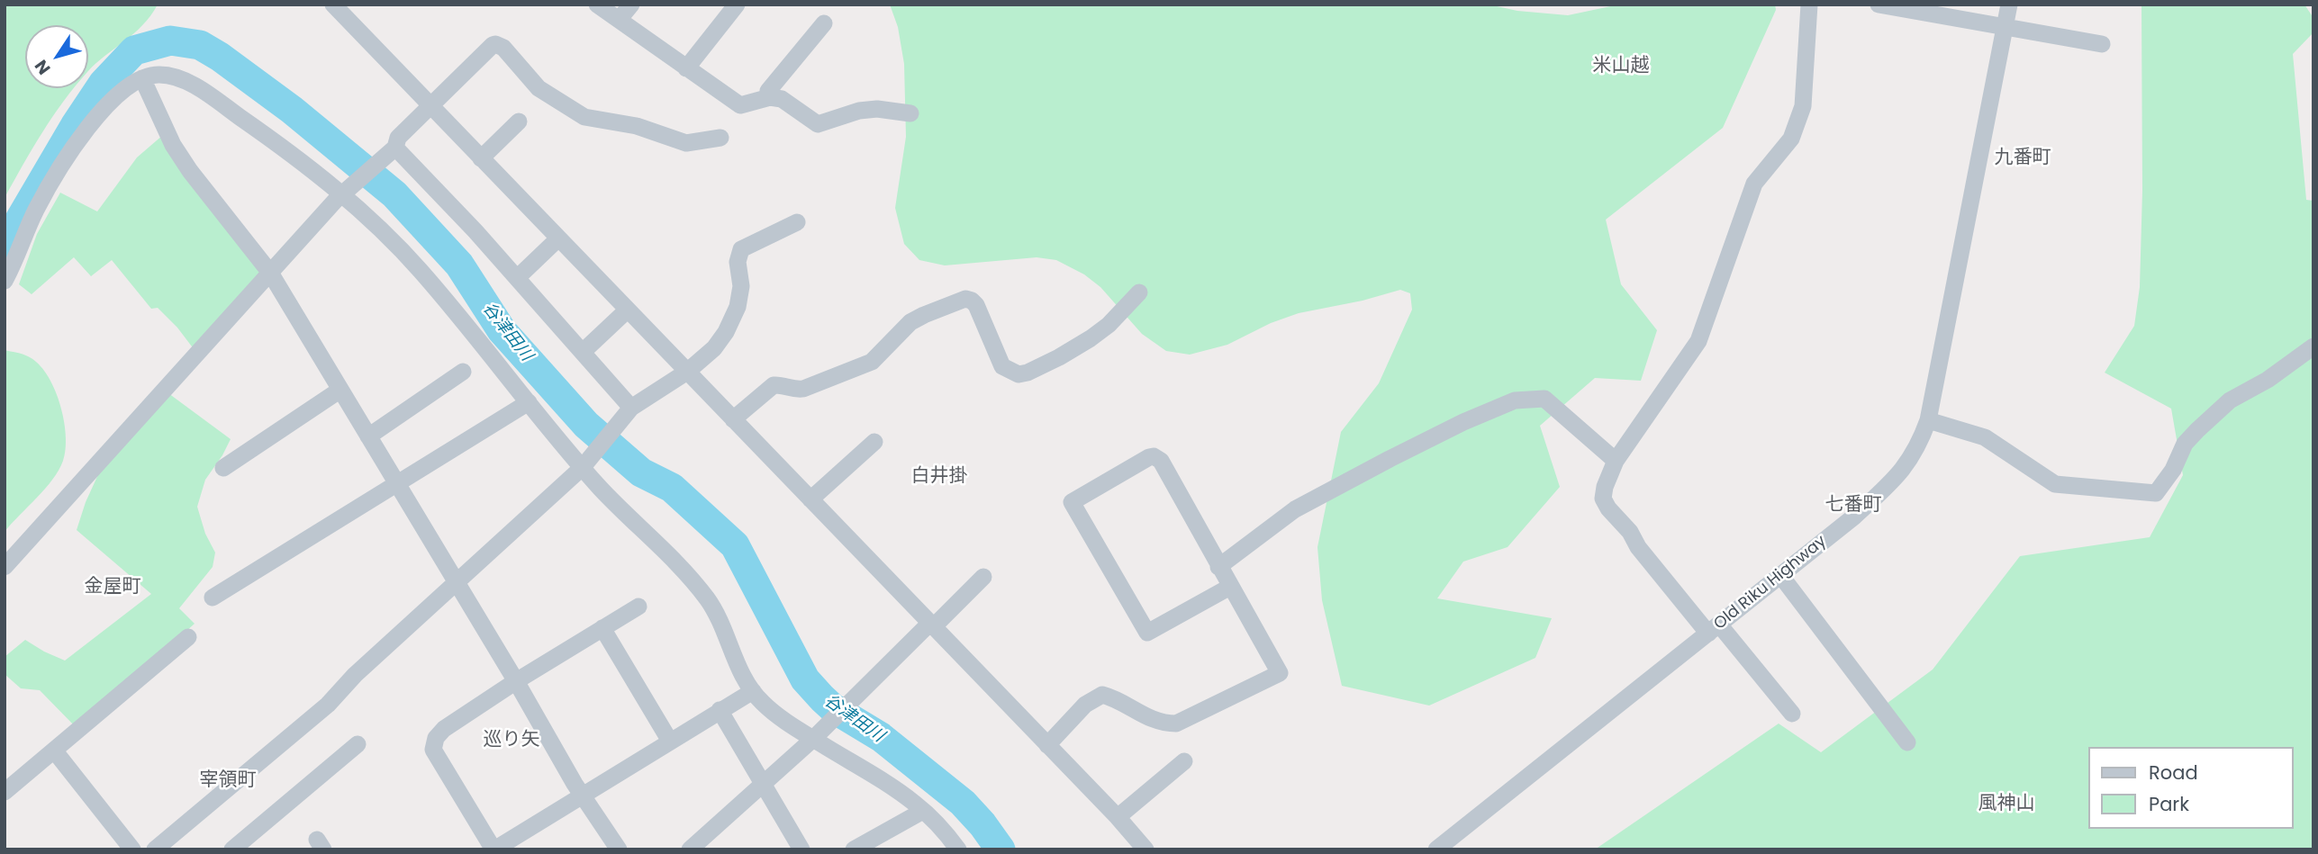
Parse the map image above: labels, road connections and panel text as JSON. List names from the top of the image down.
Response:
{
  "streets": {
    "street": ["Old Riku Highway"]
  },
  "districts": [
    "米山越",
    "九番町",
    "白井掛",
    "七番町",
    "金屋町",
    "巡り矢",
    "宰領町",
    "風神山"
  ],
  "water": ["谷津田川"],
  "legend": ["Road", "Park"],
  "north": "bottom left"
}
